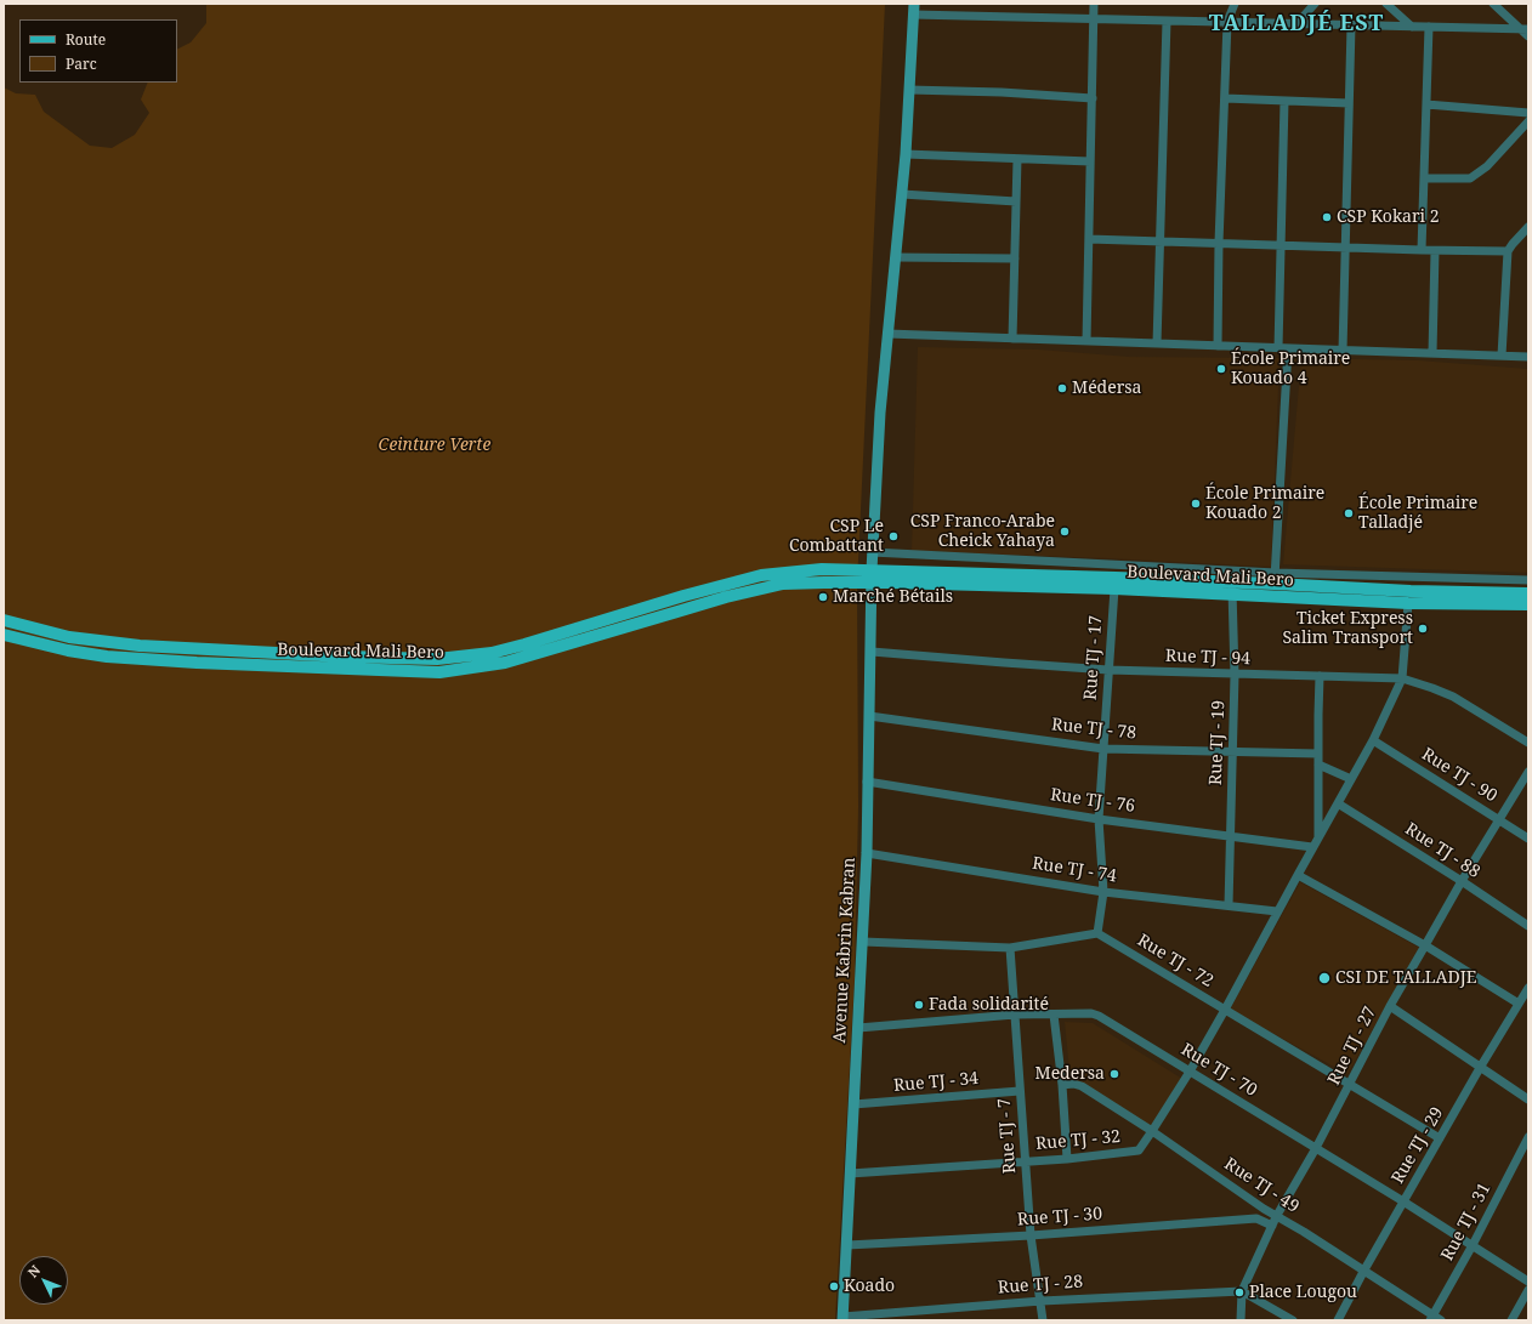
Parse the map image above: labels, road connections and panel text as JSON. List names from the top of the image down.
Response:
{
  "streets": {
    "main road": ["Boulevard Mali Bero"],
    "street": [
      "Rue TJ - 17",
      "Rue TJ - 94",
      "Rue TJ - 78",
      "Rue TJ - 19",
      "Rue TJ - 90",
      "Rue TJ - 76",
      "Rue TJ - 88",
      "Rue TJ - 74",
      "Avenue Kabrin Kabran",
      "Rue TJ - 72",
      "Rue TJ - 27",
      "Rue TJ - 70",
      "Rue TJ - 34",
      "Rue TJ - 7",
      "Rue TJ - 32",
      "Rue TJ - 29",
      "Rue TJ - 49",
      "Rue TJ - 30",
      "Rue TJ - 31",
      "Rue TJ - 28"
    ]
  },
  "crossings": [
    ["Boulevard Mali Bero", "Rue TJ - 17"],
    ["Boulevard Mali Bero", "Rue TJ - 19"],
    ["Rue TJ - 17", "Rue TJ - 94"],
    ["Rue TJ - 17", "Rue TJ - 78"],
    ["Rue TJ - 17", "Rue TJ - 76"],
    ["Rue TJ - 17", "Rue TJ - 74"],
    ["Rue TJ - 17", "Rue TJ - 72"],
    ["Rue TJ - 94", "Rue TJ - 19"],
    ["Rue TJ - 94", "Avenue Kabrin Kabran"],
    ["Rue TJ - 94", "Rue TJ - 32"],
    ["Rue TJ - 78", "Rue TJ - 19"],
    ["Rue TJ - 78", "Avenue Kabrin Kabran"],
    ["Rue TJ - 19", "Rue TJ - 76"],
    ["Rue TJ - 19", "Rue TJ - 74"],
    ["Rue TJ - 90", "Rue TJ - 27"],
    ["Rue TJ - 90", "Rue TJ - 32"],
    ["Rue TJ - 76", "Avenue Kabrin Kabran"],
    ["Rue TJ - 76", "Rue TJ - 32"],
    ["Rue TJ - 88", "Rue TJ - 27"],
    ["Rue TJ - 88", "Rue TJ - 32"],
    ["Rue TJ - 74", "Avenue Kabrin Kabran"],
    ["Rue TJ - 74", "Rue TJ - 32"],
    ["Avenue Kabrin Kabran", "Rue TJ - 70"],
    ["Avenue Kabrin Kabran", "Rue TJ - 34"],
    ["Avenue Kabrin Kabran", "Rue TJ - 32"],
    ["Avenue Kabrin Kabran", "Rue TJ - 30"],
    ["Avenue Kabrin Kabran", "Rue TJ - 28"],
    ["Rue TJ - 72", "Rue TJ - 27"],
    ["Rue TJ - 72", "Rue TJ - 32"],
    ["Rue TJ - 72", "Rue TJ - 29"],
    ["Rue TJ - 27", "Rue TJ - 70"],
    ["Rue TJ - 27", "Rue TJ - 49"],
    ["Rue TJ - 27", "Rue TJ - 30"],
    ["Rue TJ - 27", "Rue TJ - 28"],
    ["Rue TJ - 70", "Rue TJ - 7"],
    ["Rue TJ - 70", "Rue TJ - 32"],
    ["Rue TJ - 70", "Rue TJ - 29"],
    ["Rue TJ - 70", "Rue TJ - 31"],
    ["Rue TJ - 34", "Rue TJ - 7"],
    ["Rue TJ - 7", "Rue TJ - 32"],
    ["Rue TJ - 7", "Rue TJ - 30"],
    ["Rue TJ - 7", "Rue TJ - 28"],
    ["Rue TJ - 32", "Rue TJ - 49"],
    ["Rue TJ - 29", "Rue TJ - 49"],
    ["Rue TJ - 49", "Rue TJ - 31"]
  ],
  "districts": ["TALLADJÉ EST"],
  "parks": ["Ceinture Verte"],
  "places": [
    "CSP Kokari 2",
    "École Primaire Kouado 4",
    "Médersa",
    "École Primaire Kouado 2",
    "École Primaire Talladjé",
    "CSP Franco-Arabe Cheick Yahaya",
    "CSP Le Combattant",
    "Marché Bétails",
    "Ticket Express Salim Transport",
    "CSI DE TALLADJE",
    "Fada solidarité",
    "Medersa",
    "Koado",
    "Place Lougou"
  ],
  "legend": ["Route", "Parc"],
  "north": "top left"
}
